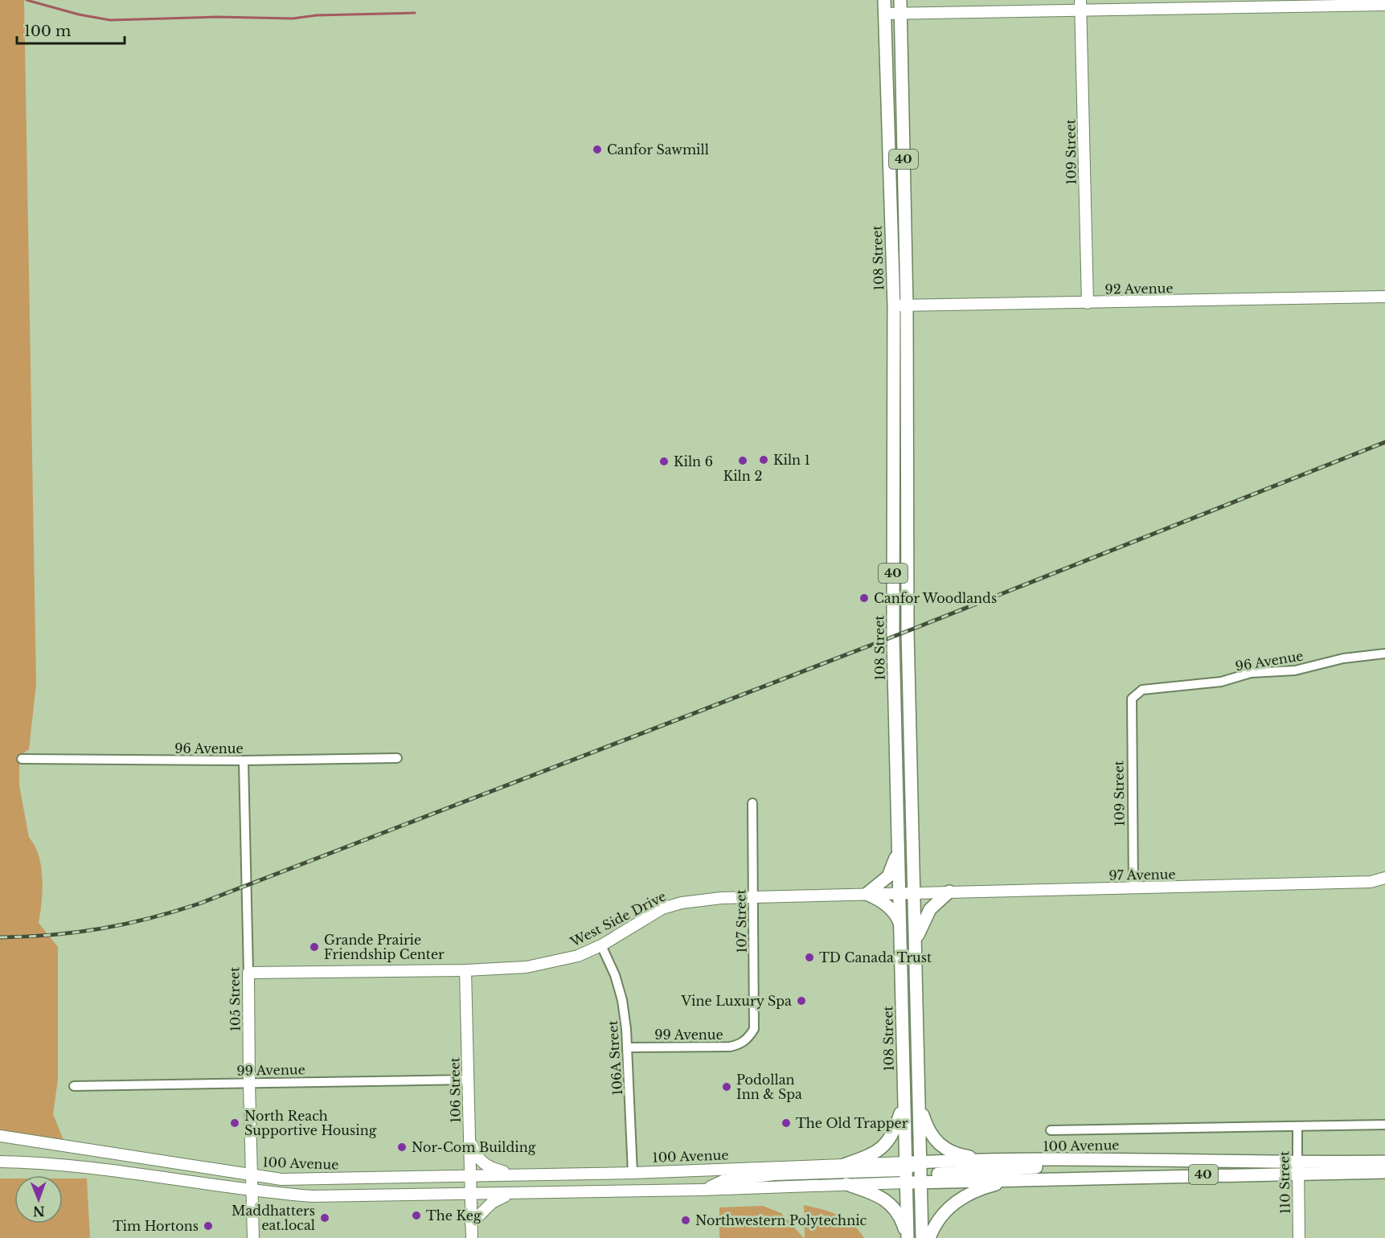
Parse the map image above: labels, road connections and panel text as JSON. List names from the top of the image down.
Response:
{
  "streets": {
    "main road": ["40", "108 Street", "100 Avenue"],
    "street": [
      "109 Street",
      "92 Avenue",
      "96 Avenue",
      "97 Avenue",
      "West Side Drive",
      "107 Street",
      "105 Street",
      "99 Avenue",
      "106A Street",
      "106 Street",
      "110 Street"
    ]
  },
  "crossings": [
    ["109 Street", "92 Avenue"],
    ["109 Street", "96 Avenue"],
    ["109 Street", "97 Avenue"],
    ["40", "92 Avenue"],
    ["40", "97 Avenue"],
    ["40", "100 Avenue"],
    ["108 Street", "92 Avenue"],
    ["108 Street", "97 Avenue"],
    ["108 Street", "West Side Drive"],
    ["108 Street", "100 Avenue"],
    ["96 Avenue", "105 Street"],
    ["97 Avenue", "West Side Drive"],
    ["West Side Drive", "107 Street"],
    ["West Side Drive", "105 Street"],
    ["West Side Drive", "106A Street"],
    ["West Side Drive", "106 Street"],
    ["107 Street", "99 Avenue"],
    ["105 Street", "99 Avenue"],
    ["105 Street", "100 Avenue"],
    ["99 Avenue", "106A Street"],
    ["99 Avenue", "106 Street"],
    ["106A Street", "100 Avenue"],
    ["106 Street", "100 Avenue"],
    ["100 Avenue", "110 Street"]
  ],
  "places": [
    "Canfor Sawmill",
    "Kiln 1",
    "Kiln 2",
    "Kiln 6",
    "Canfor Woodlands",
    "Grande Prairie Friendship Center",
    "TD Canada Trust",
    "Vine Luxury Spa",
    "Podollan Inn & Spa",
    "North Reach Supportive Housing",
    "The Old Trapper",
    "Nor-Com Building",
    "The Keg",
    "Maddhatters eat.local",
    "Northwestern Polytechnic",
    "Tim Hortons"
  ],
  "scale_bar": "100 m",
  "north": "bottom"
}
